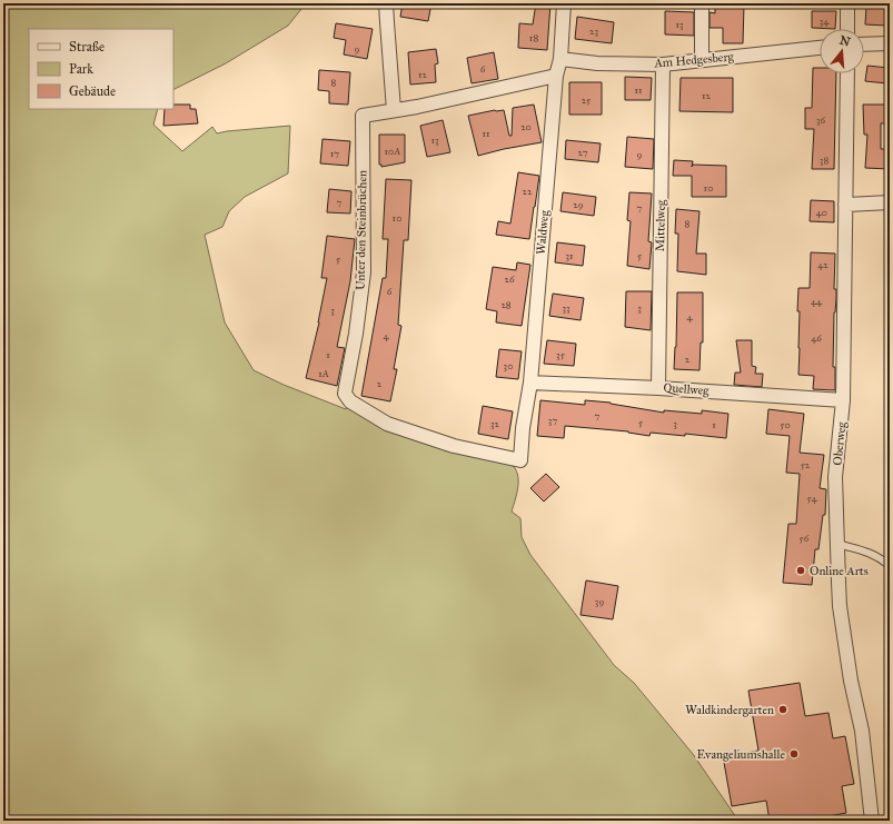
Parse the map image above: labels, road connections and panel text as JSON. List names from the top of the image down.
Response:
{
  "streets": {
    "street": [
      "Am Hedgesberg",
      "Mittelweg",
      "Unter den Steinbrüchen",
      "Waldweg",
      "Quellweg",
      "Oberweg"
    ]
  },
  "crossings": [
    ["Am Hedgesberg", "Mittelweg"],
    ["Am Hedgesberg", "Waldweg"],
    ["Mittelweg", "Quellweg"],
    ["Unter den Steinbrüchen", "Waldweg"],
    ["Waldweg", "Quellweg"],
    ["Quellweg", "Oberweg"]
  ],
  "places": ["Online Arts", "Waldkindergarten", "Evangeliumshalle"],
  "house_numbers": [
    "34",
    "13",
    "23",
    "18",
    "9",
    "6",
    "12",
    "8",
    "11",
    "12",
    "25",
    "36",
    "20",
    "11",
    "13",
    "10A",
    "27",
    "17",
    "9",
    "38",
    "10",
    "22",
    "7",
    "29",
    "7",
    "40",
    "10",
    "8",
    "31",
    "5",
    "5",
    "42",
    "26",
    "6",
    "44",
    "28",
    "33",
    "3",
    "3",
    "4",
    "4",
    "46",
    "1",
    "35",
    "2",
    "30",
    "1A",
    "2",
    "7",
    "37",
    "5",
    "32",
    "3",
    "1",
    "50",
    "52",
    "54",
    "56",
    "39"
  ],
  "legend": ["Straße", "Park", "Gebäude"],
  "north": "top"
}
